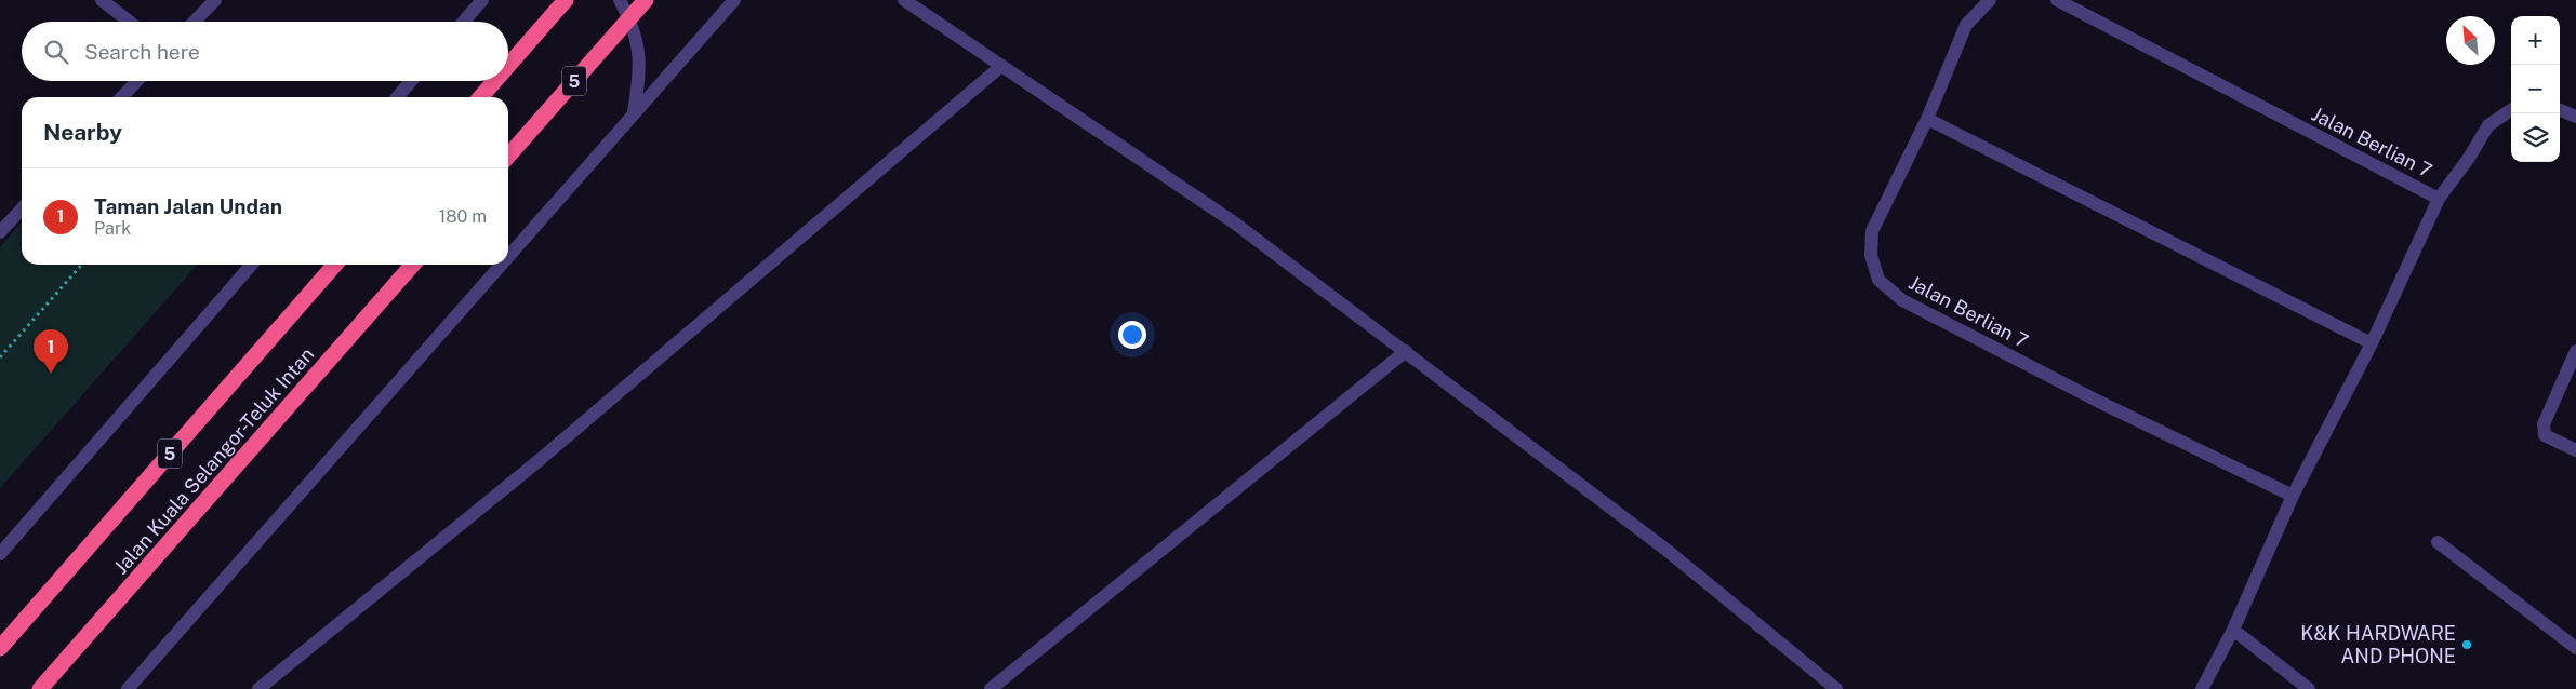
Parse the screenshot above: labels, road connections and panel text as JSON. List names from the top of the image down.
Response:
{
  "streets": {
    "highway": ["5", "Jalan Kuala Selangor-Teluk Intan"],
    "street": ["Jalan Berlian 7"]
  },
  "places": ["K&K HARDWARE AND PHONE"],
  "north": "top left",
  "page": {
    "map_buttons": ["+", "−"],
    "search": "Search here",
    "heading": "Nearby",
    "list": [
      {
        "mark": "1",
        "name": "Taman Jalan Undan",
        "note": "Park",
        "value": "180 m"
      }
    ],
    "pins": "1"
  }
}
